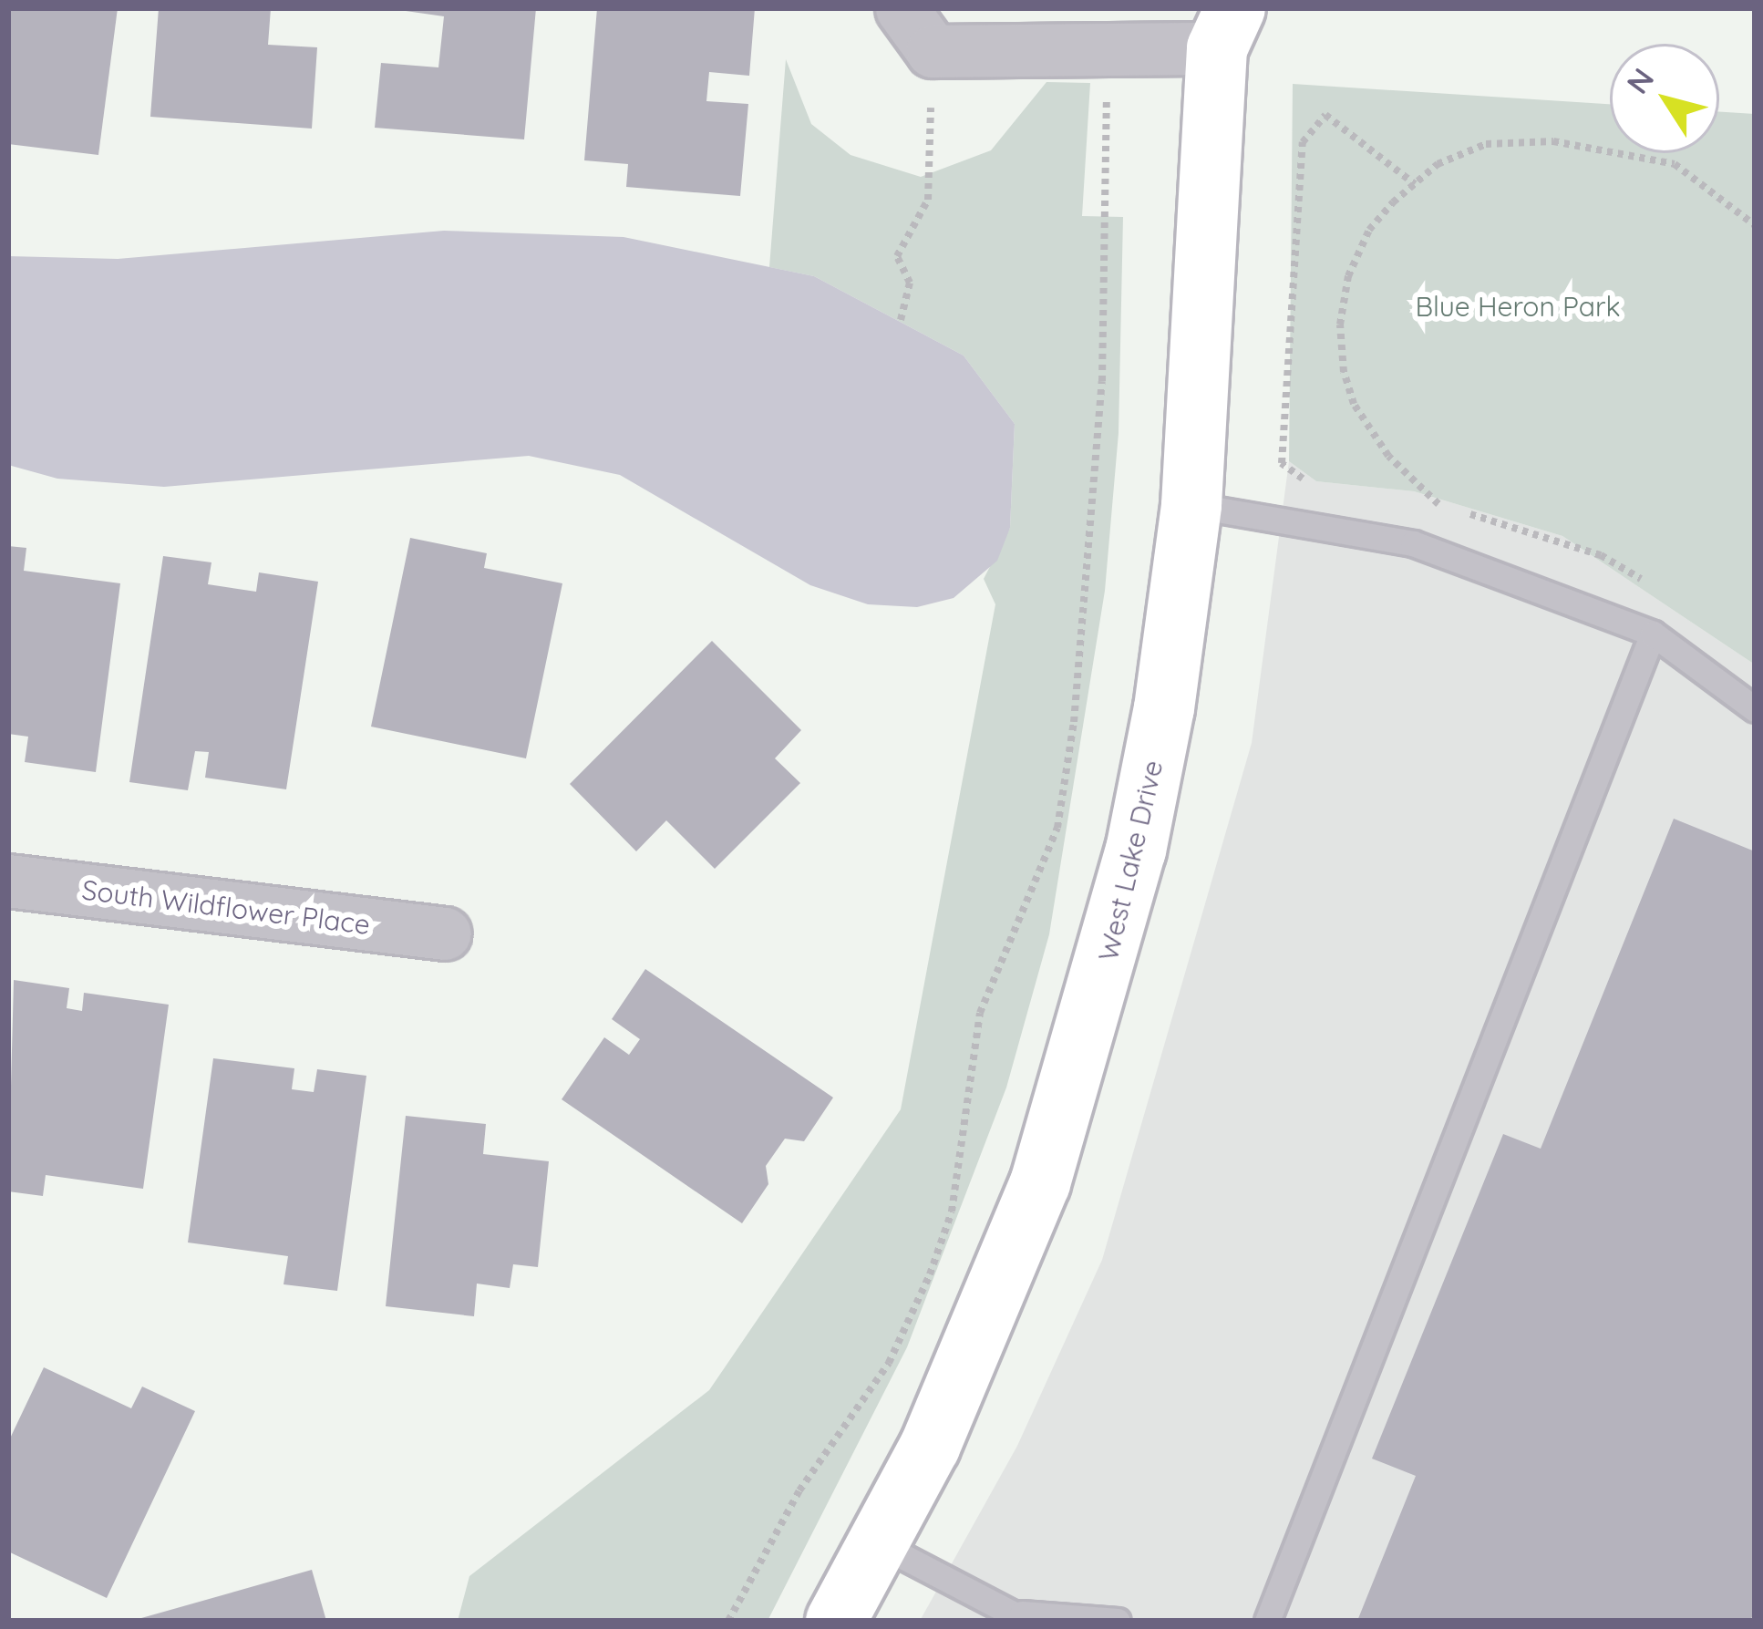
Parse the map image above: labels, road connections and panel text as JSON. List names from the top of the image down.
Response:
{
  "streets": {
    "street": ["West Lake Drive", "South Wildflower Place"]
  },
  "parks": ["Blue Heron Park"],
  "north": "top left"
}
